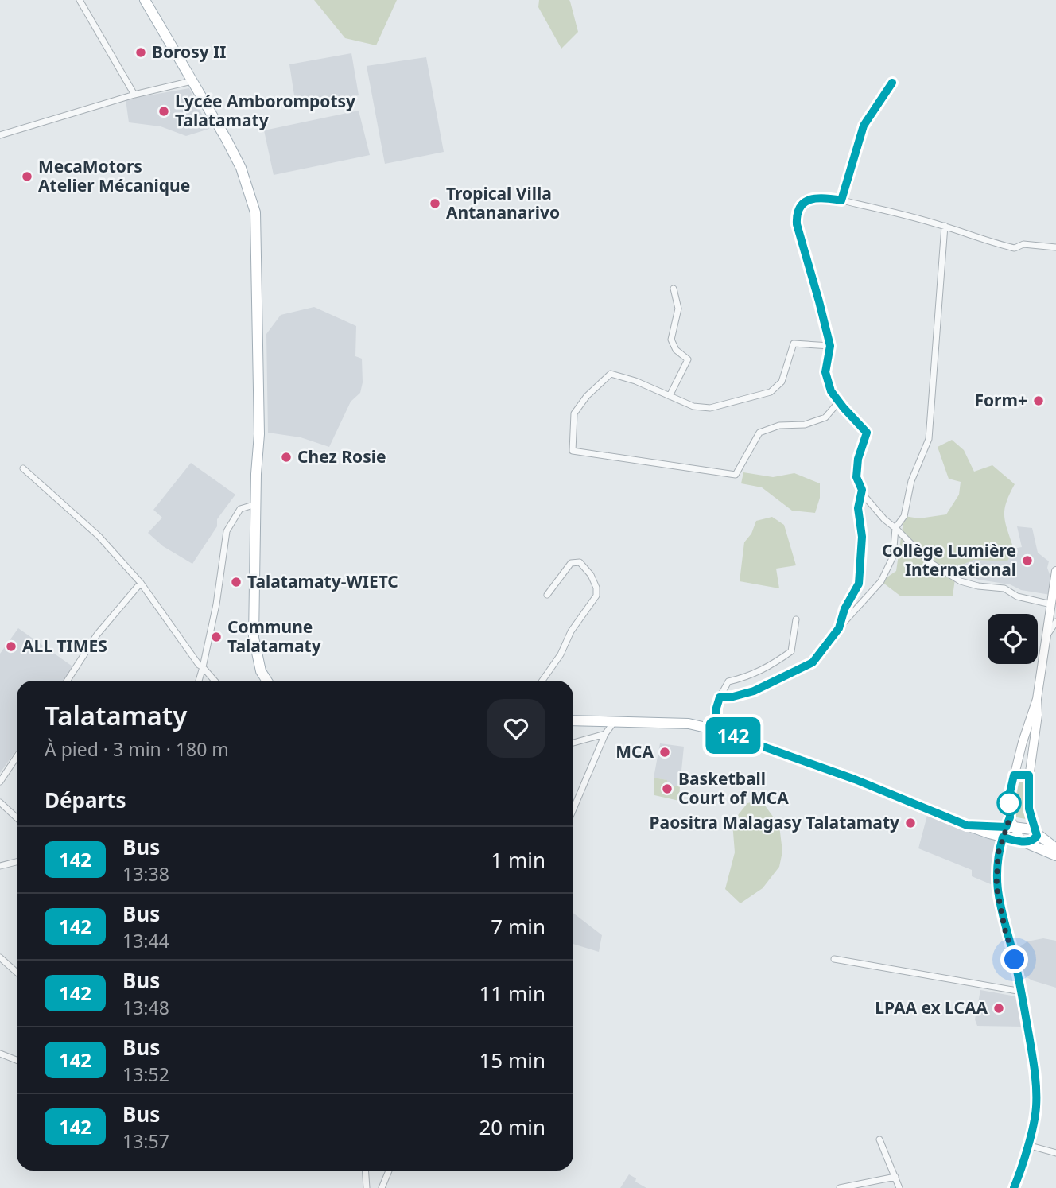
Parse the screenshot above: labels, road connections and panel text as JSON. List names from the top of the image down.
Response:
{
  "places": [
    "Borosy II",
    "Lycée Amborompotsy Talatamaty",
    "MecaMotors Atelier Mécanique",
    "Tropical Villa Antananarivo",
    "Form+",
    "Chez Rosie",
    "Collège Lumière International",
    "Talatamaty-WIETC",
    "Commune Talatamaty",
    "ALL TIMES",
    "MCA",
    "Basketball Court of MCA",
    "Paositra Malagasy Talatamaty",
    "LPAA ex LCAA"
  ],
  "lines": ["bus line 142"],
  "page": {
    "on_map": "142",
    "heading": [
      ["Talatamaty", "À pied · 3 min · 180 m"],
      "Départs"
    ],
    "list": [
      {
        "mark": "142",
        "name": "Bus",
        "note": "13:38",
        "value": "1 min"
      },
      {
        "mark": "142",
        "name": "Bus",
        "note": "13:44",
        "value": "7 min"
      },
      {
        "mark": "142",
        "name": "Bus",
        "note": "13:48",
        "value": "11 min"
      },
      {
        "mark": "142",
        "name": "Bus",
        "note": "13:52",
        "value": "15 min"
      },
      {
        "mark": "142",
        "name": "Bus",
        "note": "13:57",
        "value": "20 min"
      }
    ]
  }
}
